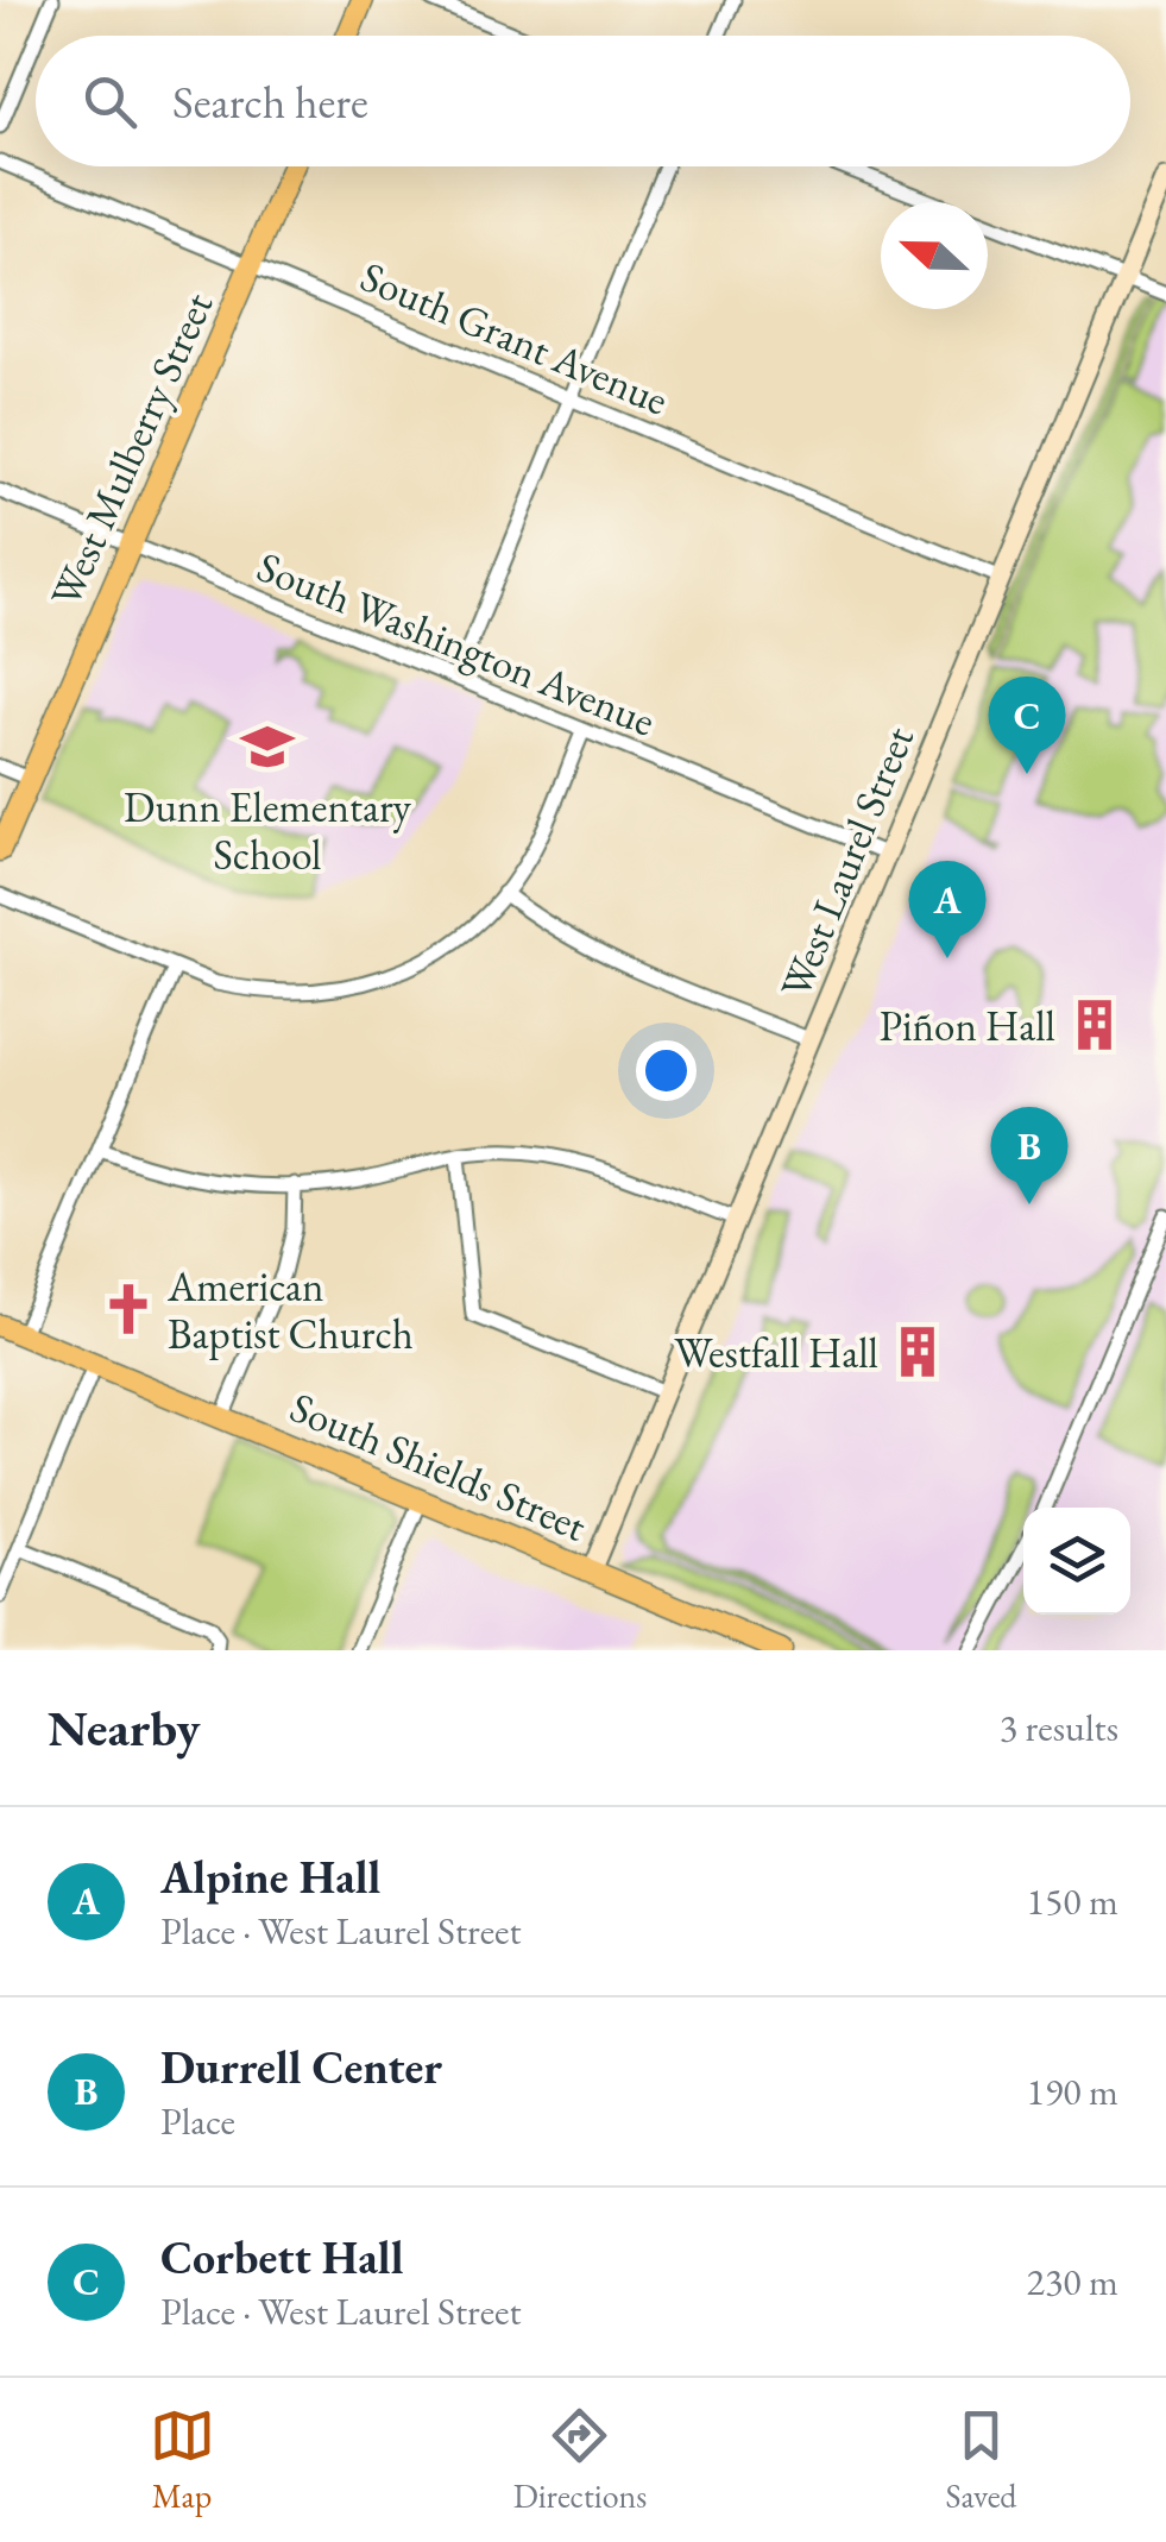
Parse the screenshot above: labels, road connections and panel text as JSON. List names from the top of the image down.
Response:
{
  "streets": {
    "main road": ["West Mulberry Street", "West Laurel Street", "South Shields Street"],
    "street": ["South Grant Avenue", "South Washington Avenue"]
  },
  "crossings": [
    ["South Grant Avenue", "West Mulberry Street"],
    ["South Grant Avenue", "West Laurel Street"],
    ["West Mulberry Street", "South Washington Avenue"],
    ["South Washington Avenue", "West Laurel Street"],
    ["West Laurel Street", "South Shields Street"]
  ],
  "places": {
    "school or university": ["Dunn Elementary School"],
    "building": ["Piñon Hall", "Westfall Hall"],
    "church": ["American Baptist Church"]
  },
  "north": "left",
  "page": {
    "search": "Search here",
    "pins": ["C", "A", "B"],
    "heading": ["Nearby", "3 results"],
    "list": [
      {
        "mark": "A",
        "name": "Alpine Hall",
        "note": "Place · West Laurel Street",
        "value": "150 m"
      },
      {
        "mark": "B",
        "name": "Durrell Center",
        "note": "Place",
        "value": "190 m"
      },
      {
        "mark": "C",
        "name": "Corbett Hall",
        "note": "Place · West Laurel Street",
        "value": "230 m"
      }
    ],
    "nav": ["Map", "Directions", "Saved"]
  }
}
